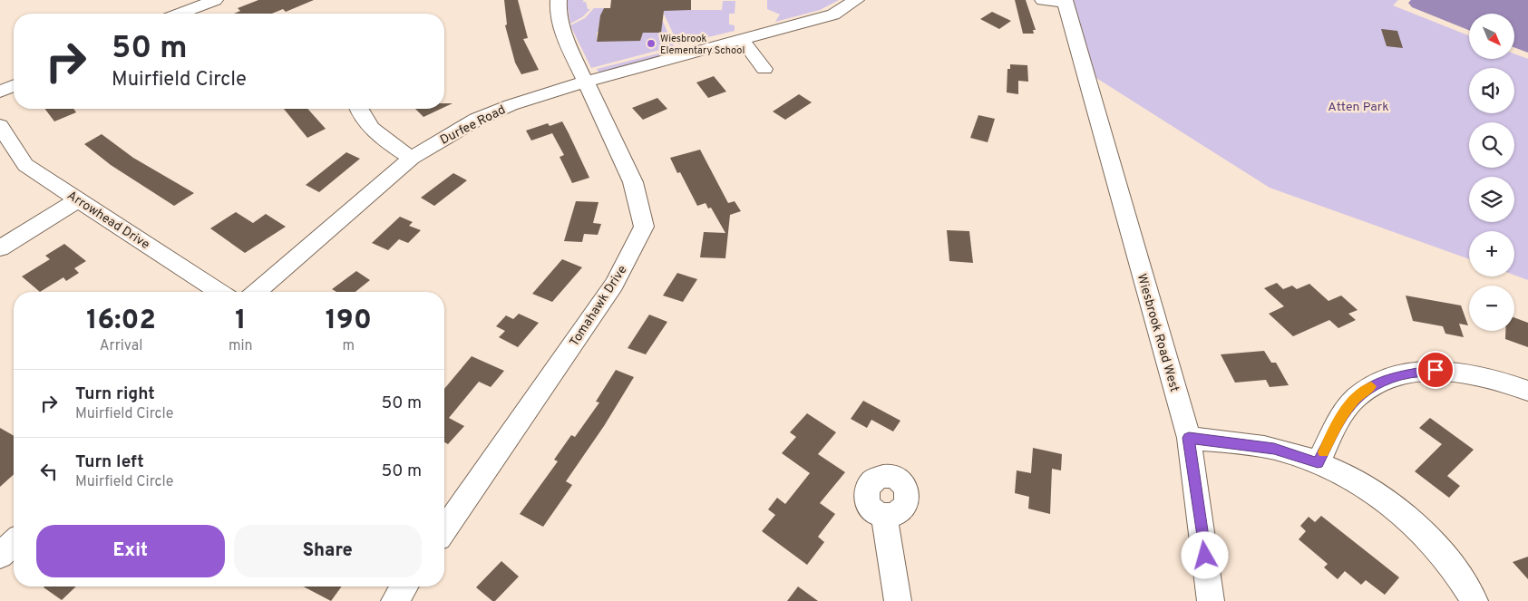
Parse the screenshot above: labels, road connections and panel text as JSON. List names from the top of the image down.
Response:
{
  "streets": {
    "street": [
      "Durfee Road",
      "Arrowhead Drive",
      "Tomahawk Drive",
      "Wiesbrook Road West"
    ]
  },
  "crossings": [
    ["Durfee Road", "Tomahawk Drive"]
  ],
  "parks": ["Atten Park"],
  "places": ["Wiesbrook Elementary School"],
  "north": "bottom right",
  "page": {
    "map_buttons": ["+", "−"],
    "turn": ["50 m", "Muirfield Circle"],
    "eta": [
      "16:02",
      "Arrival",
      "1",
      "min",
      "190",
      "m"
    ],
    "list": [
      {
        "name": "Turn right",
        "note": "Muirfield Circle",
        "value": "50 m"
      },
      {
        "name": "Turn left",
        "note": "Muirfield Circle",
        "value": "50 m"
      }
    ],
    "buttons": ["Exit", "Share"]
  }
}
